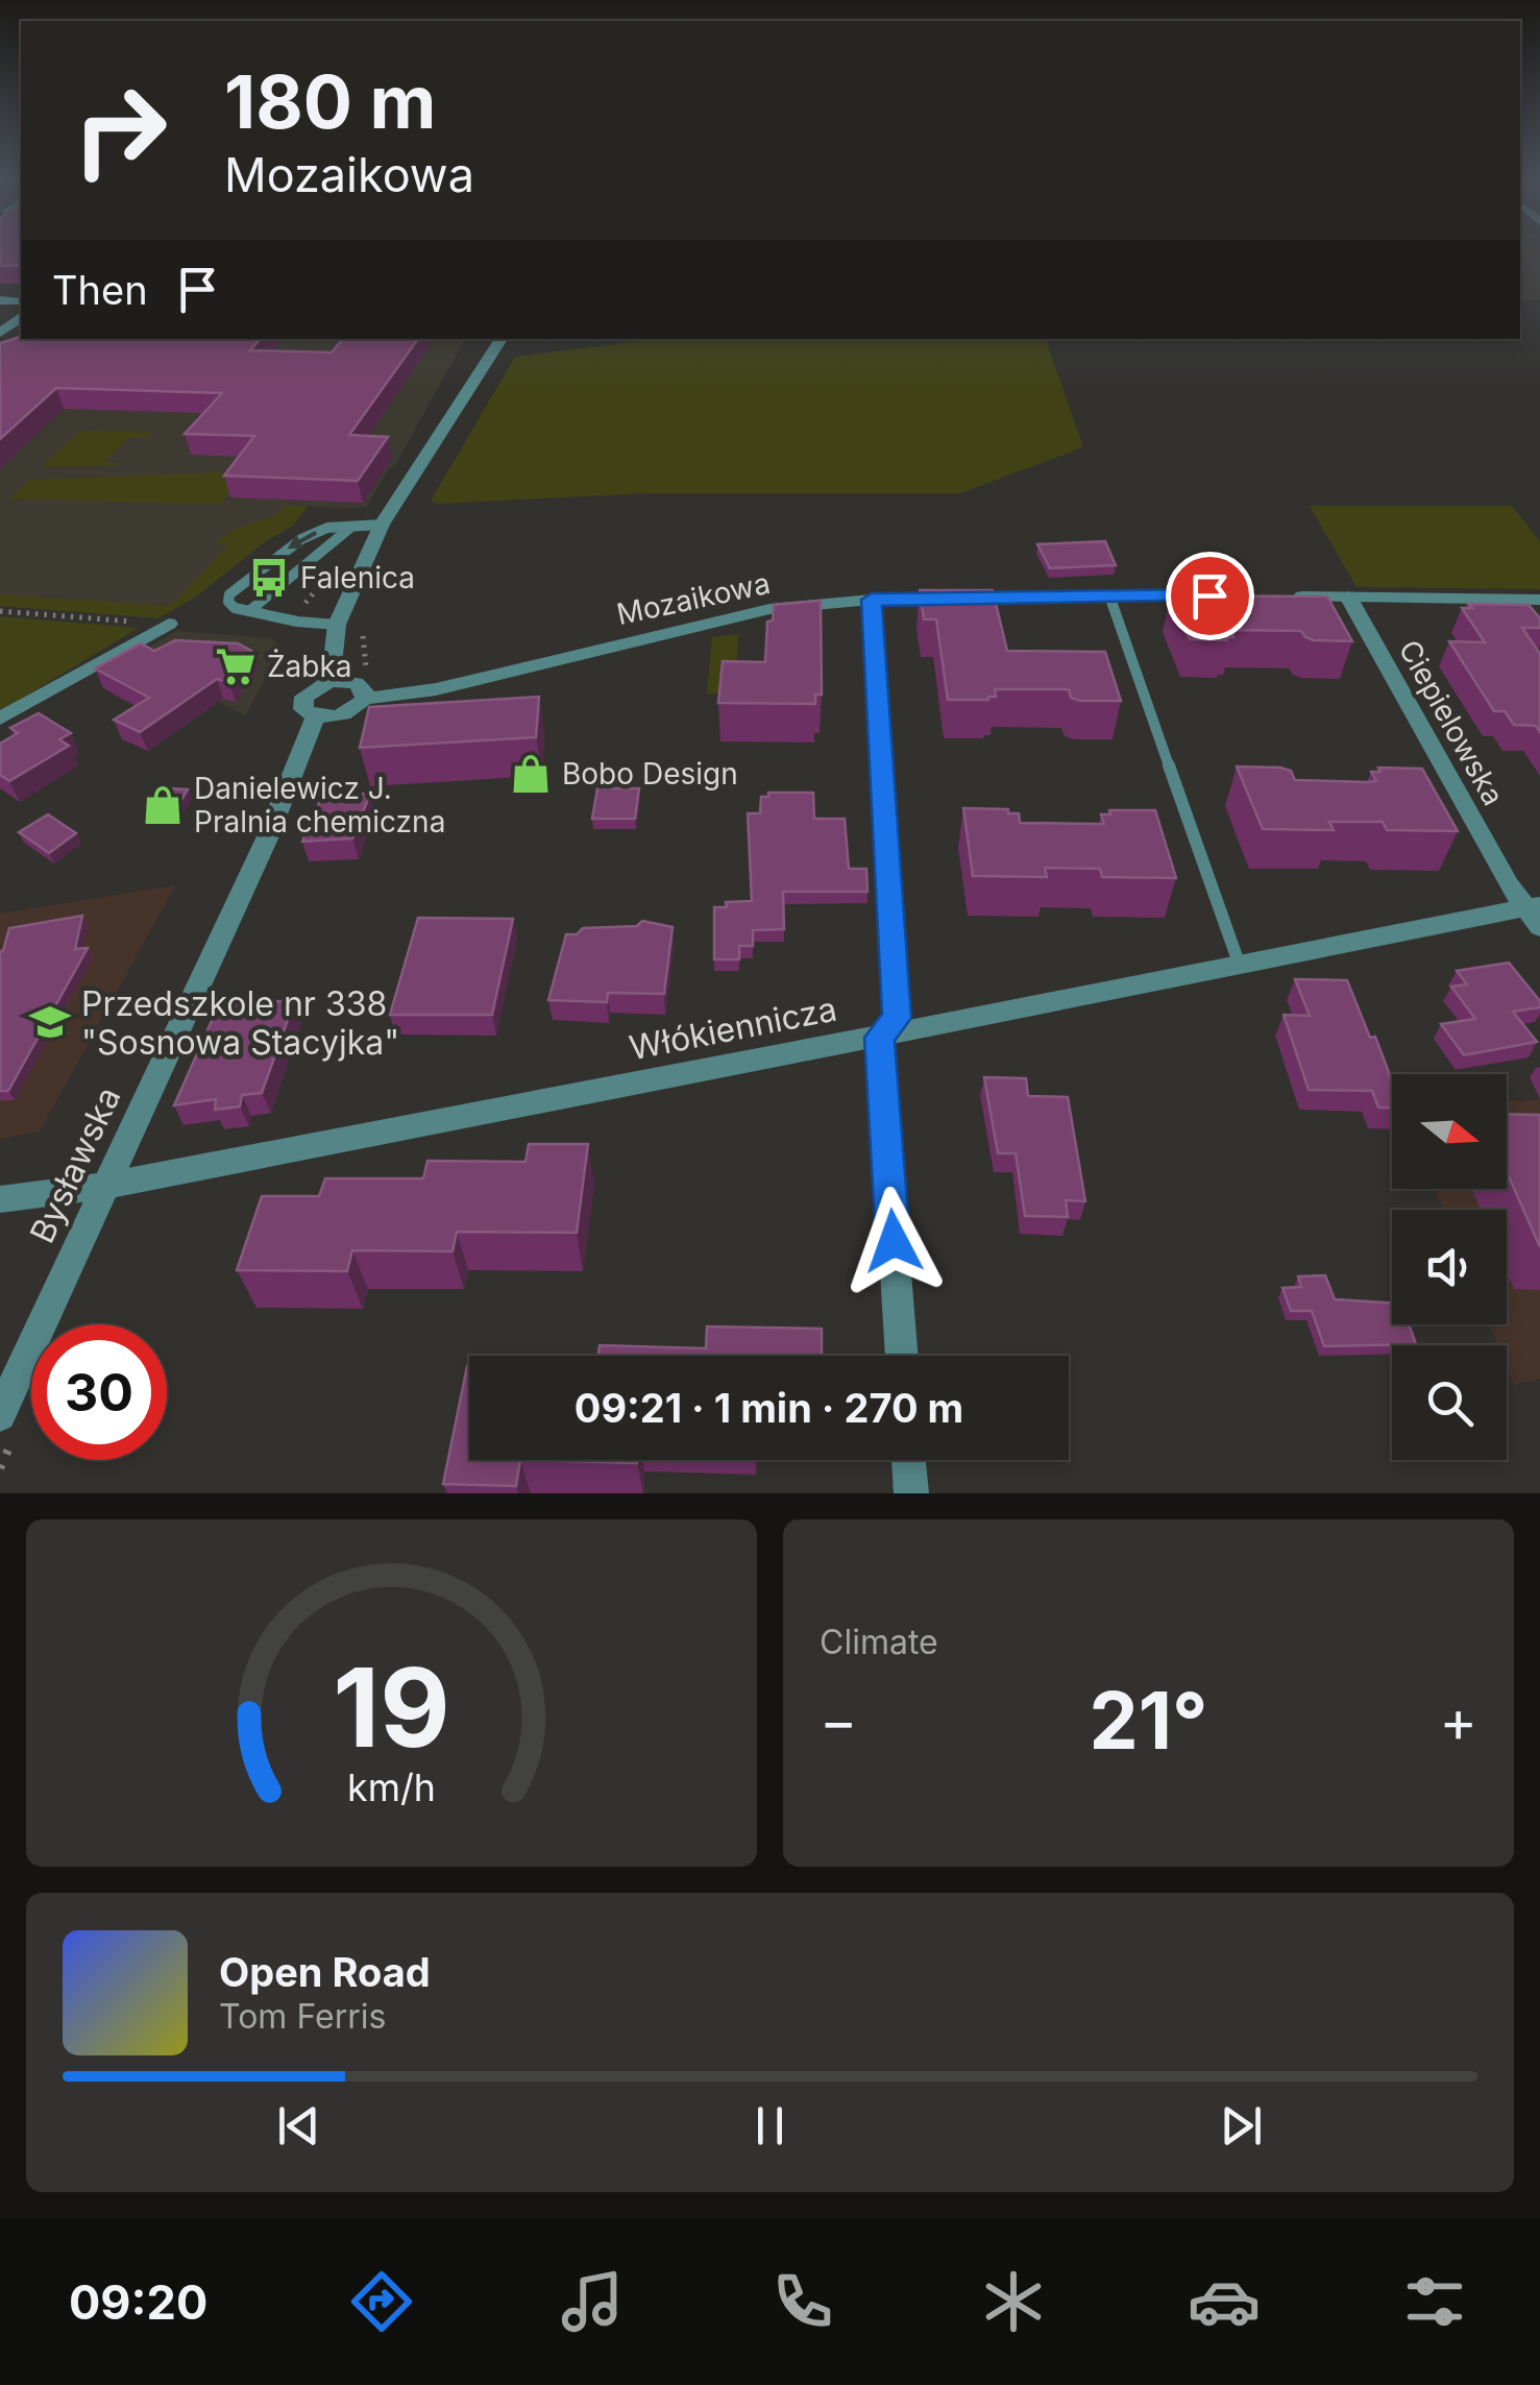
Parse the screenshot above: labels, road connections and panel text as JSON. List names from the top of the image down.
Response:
{
  "streets": {
    "street": [
      "Mozaikowa",
      "Ciepielowska",
      "Włókiennicza",
      "Bysławska"
    ]
  },
  "crossings": [
    ["Mozaikowa", "Bysławska"],
    ["Ciepielowska", "Włókiennicza"],
    ["Włókiennicza", "Bysławska"]
  ],
  "places": {
    "bus stop": ["Falenica"],
    "supermarket": ["Żabka"],
    "shop": ["Bobo Design", "Danielewicz J. Pralnia chemiczna"],
    "school or university": ["Przedszkole nr 338 \"Sosnowa Stacyjka\""]
  },
  "north": "right",
  "page": {
    "turn": ["180 m", "Mozaikowa"],
    "then": "Then",
    "limit": "30",
    "trip": "09:21 · 1 min · 270 m",
    "tile": "Climate",
    "heat": ["−", "21°", "+"],
    "song": ["Open Road", "Tom Ferris"],
    "tabs": "09:20",
    "gauge": ["19", "km/h"]
  }
}
